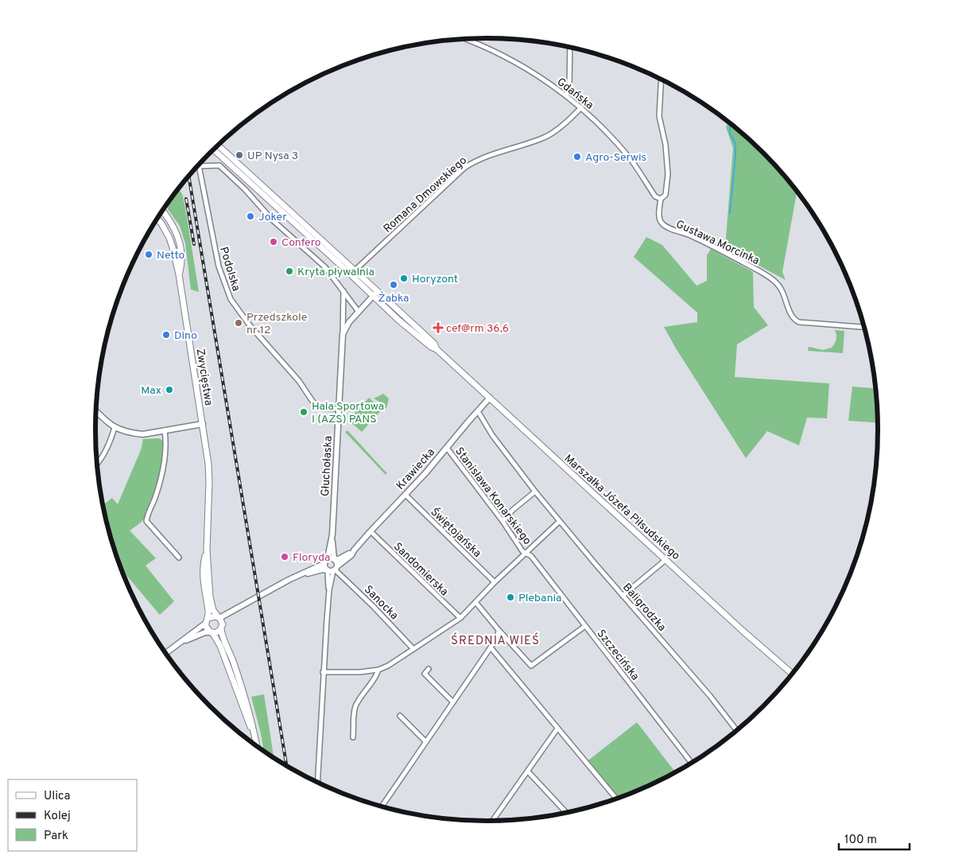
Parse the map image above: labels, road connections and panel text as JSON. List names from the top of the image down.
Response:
{
  "streets": {
    "main road": ["Zwycięstwa", "Marszałka Józefa Piłsudskiego"],
    "street": [
      "Gdańska",
      "Romana Dmowskiego",
      "Gustawa Morcinka",
      "Podolska",
      "Głuchołaska",
      "Krawiecka",
      "Stanisława Konarskiego",
      "Świętojańska",
      "Sandomierska",
      "Sanocka",
      "Baligrodzka",
      "Szczecińska"
    ]
  },
  "crossings": [
    ["Gdańska", "Romana Dmowskiego"],
    ["Gdańska", "Gustawa Morcinka"],
    ["Romana Dmowskiego", "Marszałka Józefa Piłsudskiego"],
    ["Podolska", "Głuchołaska"],
    ["Głuchołaska", "Krawiecka"],
    ["Głuchołaska", "Sanocka"],
    ["Krawiecka", "Stanisława Konarskiego"],
    ["Krawiecka", "Marszałka Józefa Piłsudskiego"],
    ["Krawiecka", "Świętojańska"],
    ["Krawiecka", "Sandomierska"],
    ["Krawiecka", "Sanocka"],
    ["Krawiecka", "Baligrodzka"],
    ["Stanisława Konarskiego", "Szczecińska"]
  ],
  "districts": ["ŚREDNIA WIEŚ"],
  "places": {
    "other": [
      "UP Nysa 3",
      "Agro-Serwis",
      "Joker",
      "Confero",
      "Netto",
      "Kryta pływalnia",
      "Horyzont",
      "Żabka",
      "Przedszkole nr 12",
      "Dino",
      "Max",
      "Hala Sportowa I (AZS) PANS",
      "Floryda",
      "Plebania"
    ],
    "health": ["cef@rm 36,6"]
  },
  "legend": ["Ulica", "Kolej", "Park"],
  "scale_bar": "100 m"
}
